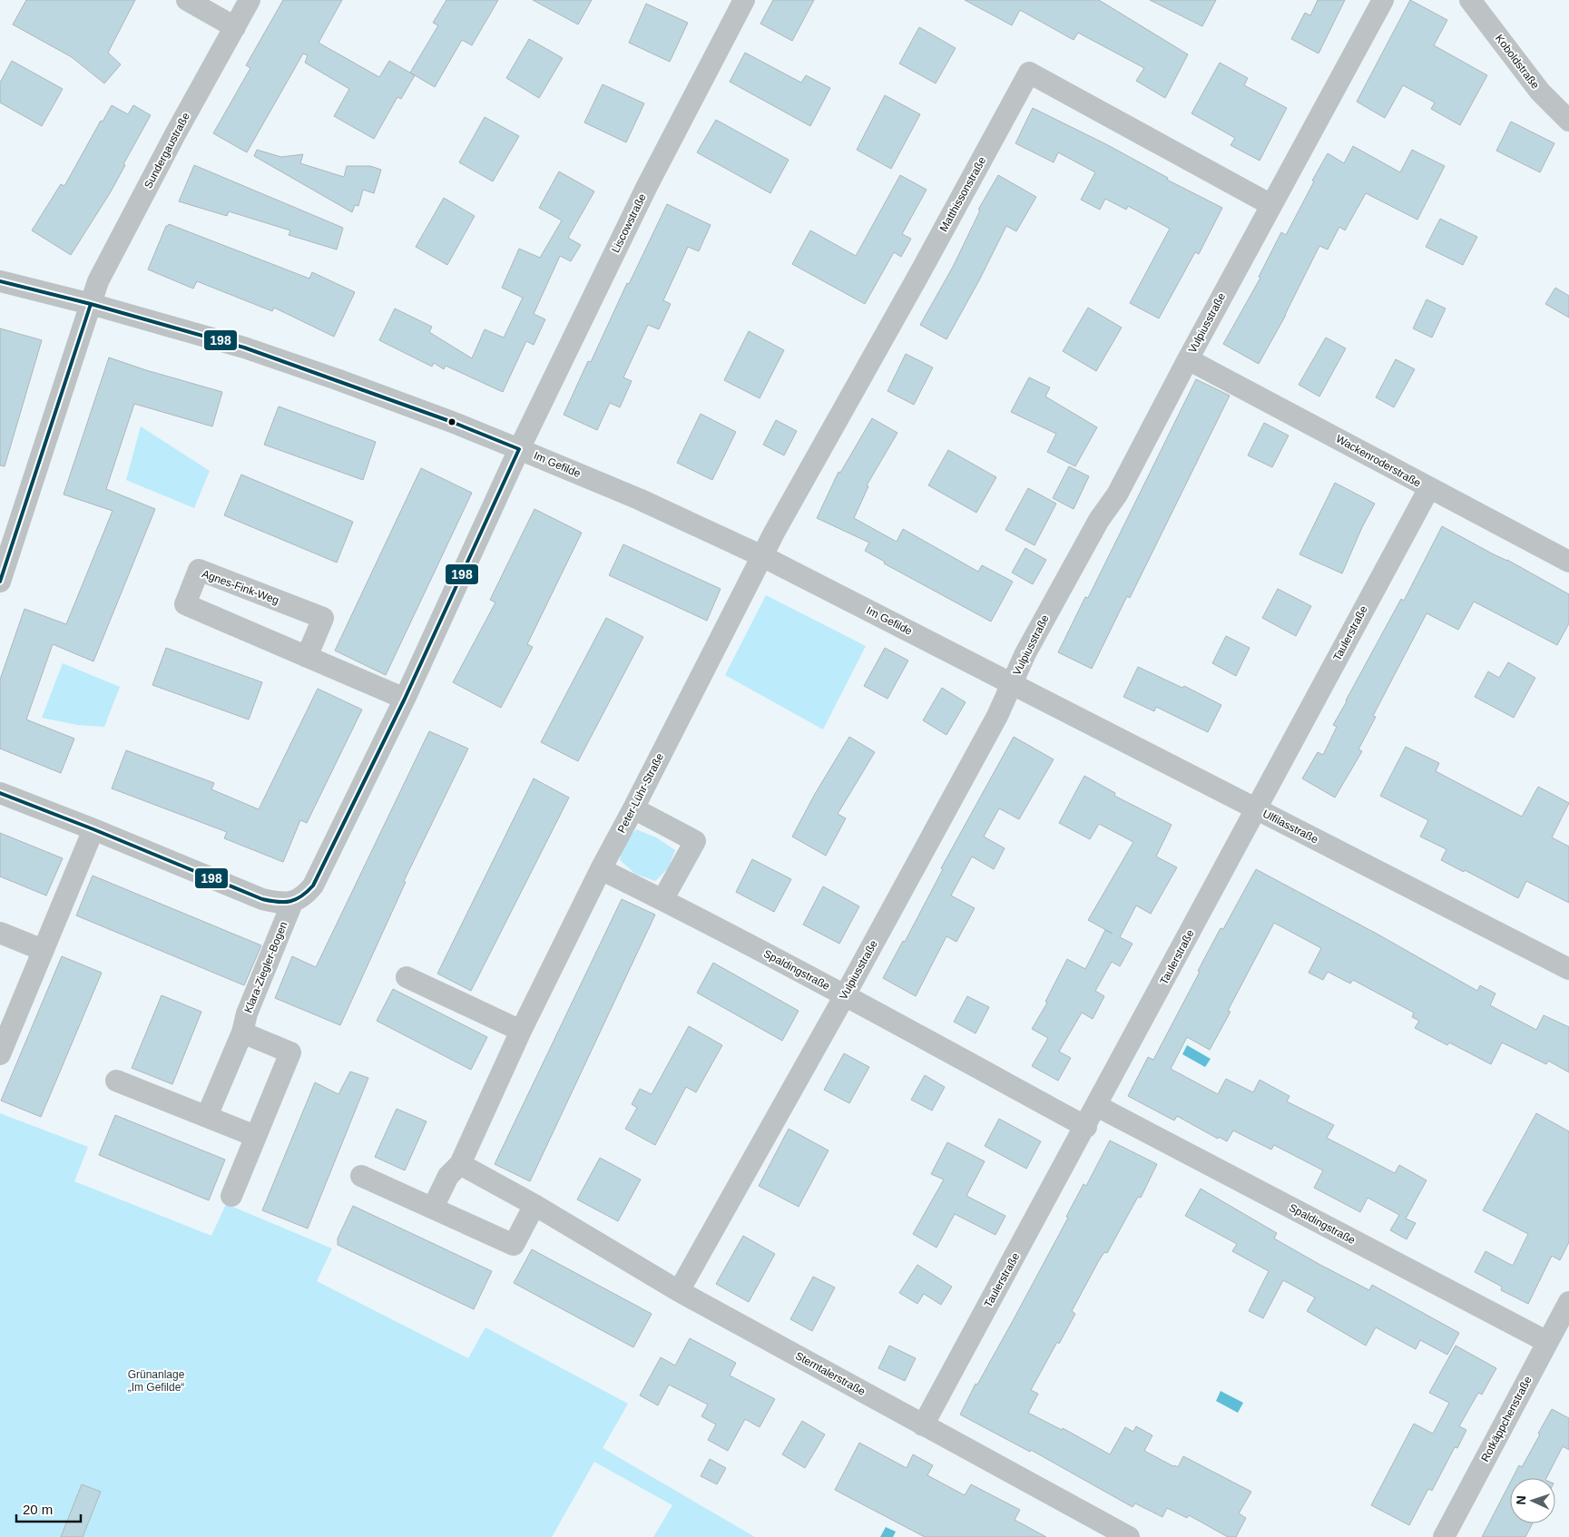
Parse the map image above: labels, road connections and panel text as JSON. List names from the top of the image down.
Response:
{
  "streets": {
    "street": [
      "Koboldstraße",
      "Sundergaustraße",
      "Matthissonstraße",
      "Liscowstraße",
      "Vulpiusstraße",
      "Wackenroderstraße",
      "Im Gefilde",
      "Agnes-Fink-Weg",
      "Taulerstraße",
      "Peter-Lühr-Straße",
      "Ulfilasstraße",
      "Klara-Ziegler-Bogen",
      "Spaldingstraße",
      "Sterntalerstraße",
      "Rotkäppchenstraße"
    ]
  },
  "crossings": [
    ["Sundergaustraße", "Im Gefilde"],
    ["Matthissonstraße", "Vulpiusstraße"],
    ["Matthissonstraße", "Im Gefilde"],
    ["Matthissonstraße", "Peter-Lühr-Straße"],
    ["Liscowstraße", "Im Gefilde"],
    ["Vulpiusstraße", "Wackenroderstraße"],
    ["Vulpiusstraße", "Im Gefilde"],
    ["Vulpiusstraße", "Ulfilasstraße"],
    ["Vulpiusstraße", "Spaldingstraße"],
    ["Vulpiusstraße", "Sterntalerstraße"],
    ["Wackenroderstraße", "Taulerstraße"],
    ["Im Gefilde", "Peter-Lühr-Straße"],
    ["Im Gefilde", "Ulfilasstraße"],
    ["Taulerstraße", "Ulfilasstraße"],
    ["Taulerstraße", "Spaldingstraße"],
    ["Taulerstraße", "Sterntalerstraße"],
    ["Peter-Lühr-Straße", "Spaldingstraße"],
    ["Peter-Lühr-Straße", "Sterntalerstraße"],
    ["Spaldingstraße", "Rotkäppchenstraße"]
  ],
  "parks": ["Grünanlage „Im Gefilde“"],
  "lines": ["transit line 198"],
  "scale_bar": "20 m",
  "north": "left"
}
